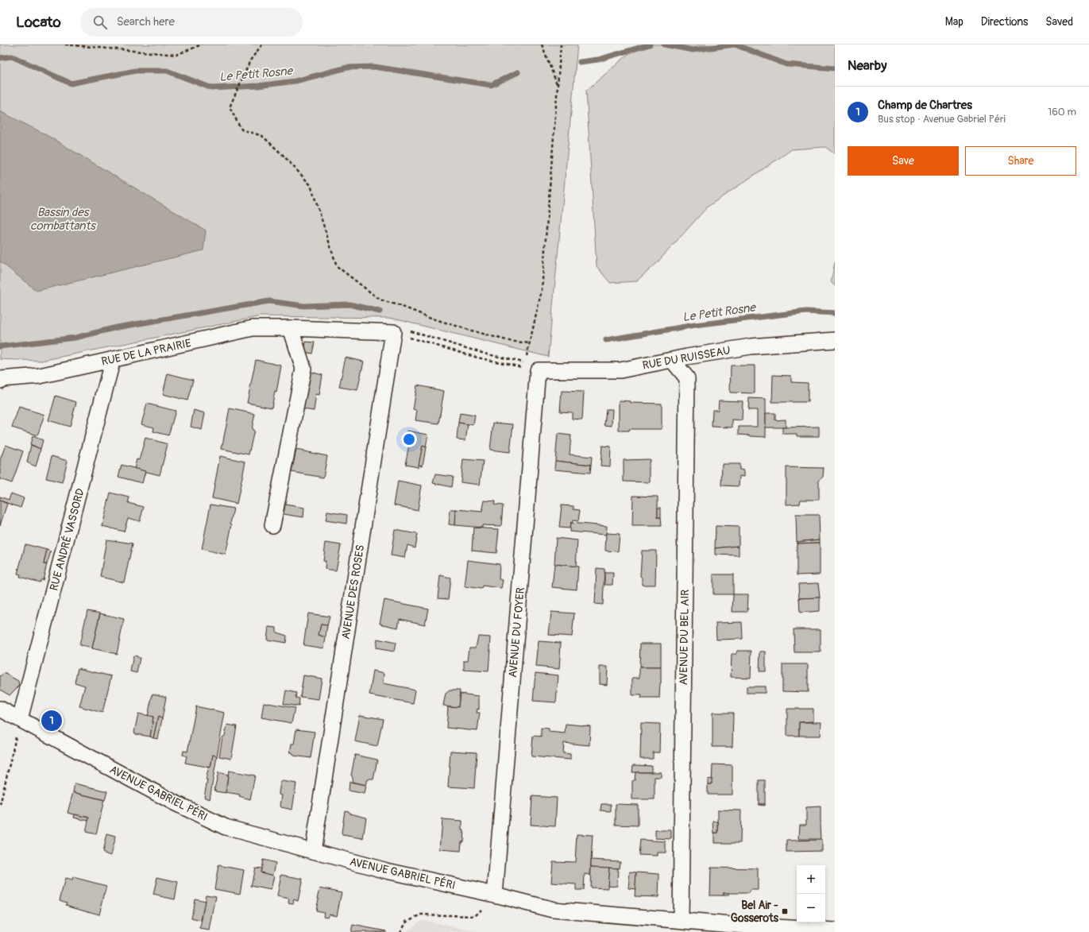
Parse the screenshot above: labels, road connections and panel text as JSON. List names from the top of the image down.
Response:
{
  "streets": {
    "street": [
      "RUE DE LA PRAIRIE",
      "RUE DU RUISSEAU",
      "RUE ANDRÉ VASSORD",
      "AVENUE DES ROSES",
      "AVENUE DU FOYER",
      "AVENUE DU BEL AIR",
      "AVENUE GABRIEL PÉRI"
    ]
  },
  "crossings": [
    ["RUE DE LA PRAIRIE", "RUE ANDRÉ VASSORD"],
    ["RUE DE LA PRAIRIE", "AVENUE DES ROSES"],
    ["RUE DU RUISSEAU", "AVENUE DU FOYER"],
    ["RUE DU RUISSEAU", "AVENUE DU BEL AIR"],
    ["RUE ANDRÉ VASSORD", "AVENUE GABRIEL PÉRI"],
    ["AVENUE DES ROSES", "AVENUE GABRIEL PÉRI"],
    ["AVENUE DU FOYER", "AVENUE GABRIEL PÉRI"],
    ["AVENUE DU BEL AIR", "AVENUE GABRIEL PÉRI"]
  ],
  "water": ["Le Petit Rosne", "Bassin des combattants"],
  "places": {
    "transit": ["Bel Air - Gosserots"]
  },
  "page": {
    "header": "Locato",
    "search": "Search here",
    "nav": ["Map", "Directions", "Saved"],
    "heading": "Nearby",
    "list": [
      {
        "mark": "1",
        "name": "Champ de Chartres",
        "note": "Bus stop · Avenue Gabriel Péri",
        "value": "160 m"
      }
    ],
    "buttons": ["Save", "Share"],
    "pins": "1",
    "map_buttons": ["+", "−"]
  }
}
